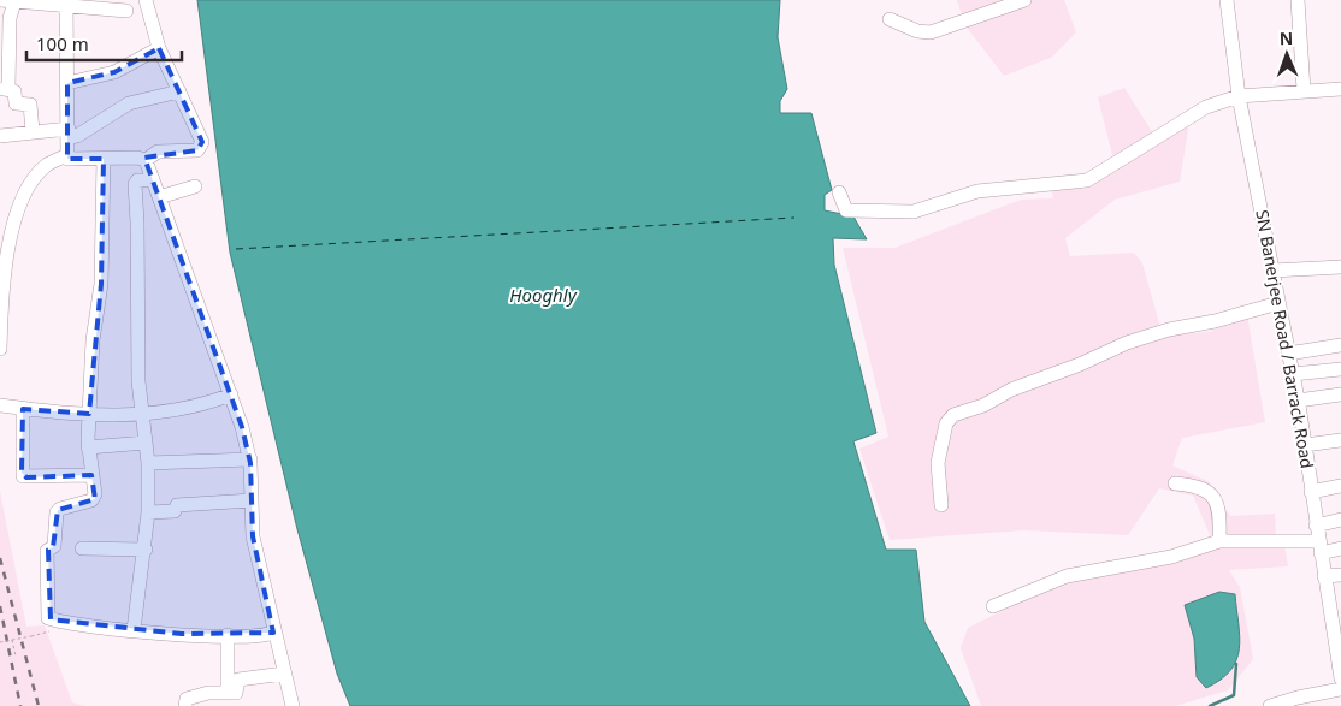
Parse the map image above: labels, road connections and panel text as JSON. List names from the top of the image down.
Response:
{
  "streets": {
    "street": ["SN Banerjee Road / Barrack Road"]
  },
  "water": ["Hooghly"],
  "scale_bar": "100 m",
  "north": "top"
}
